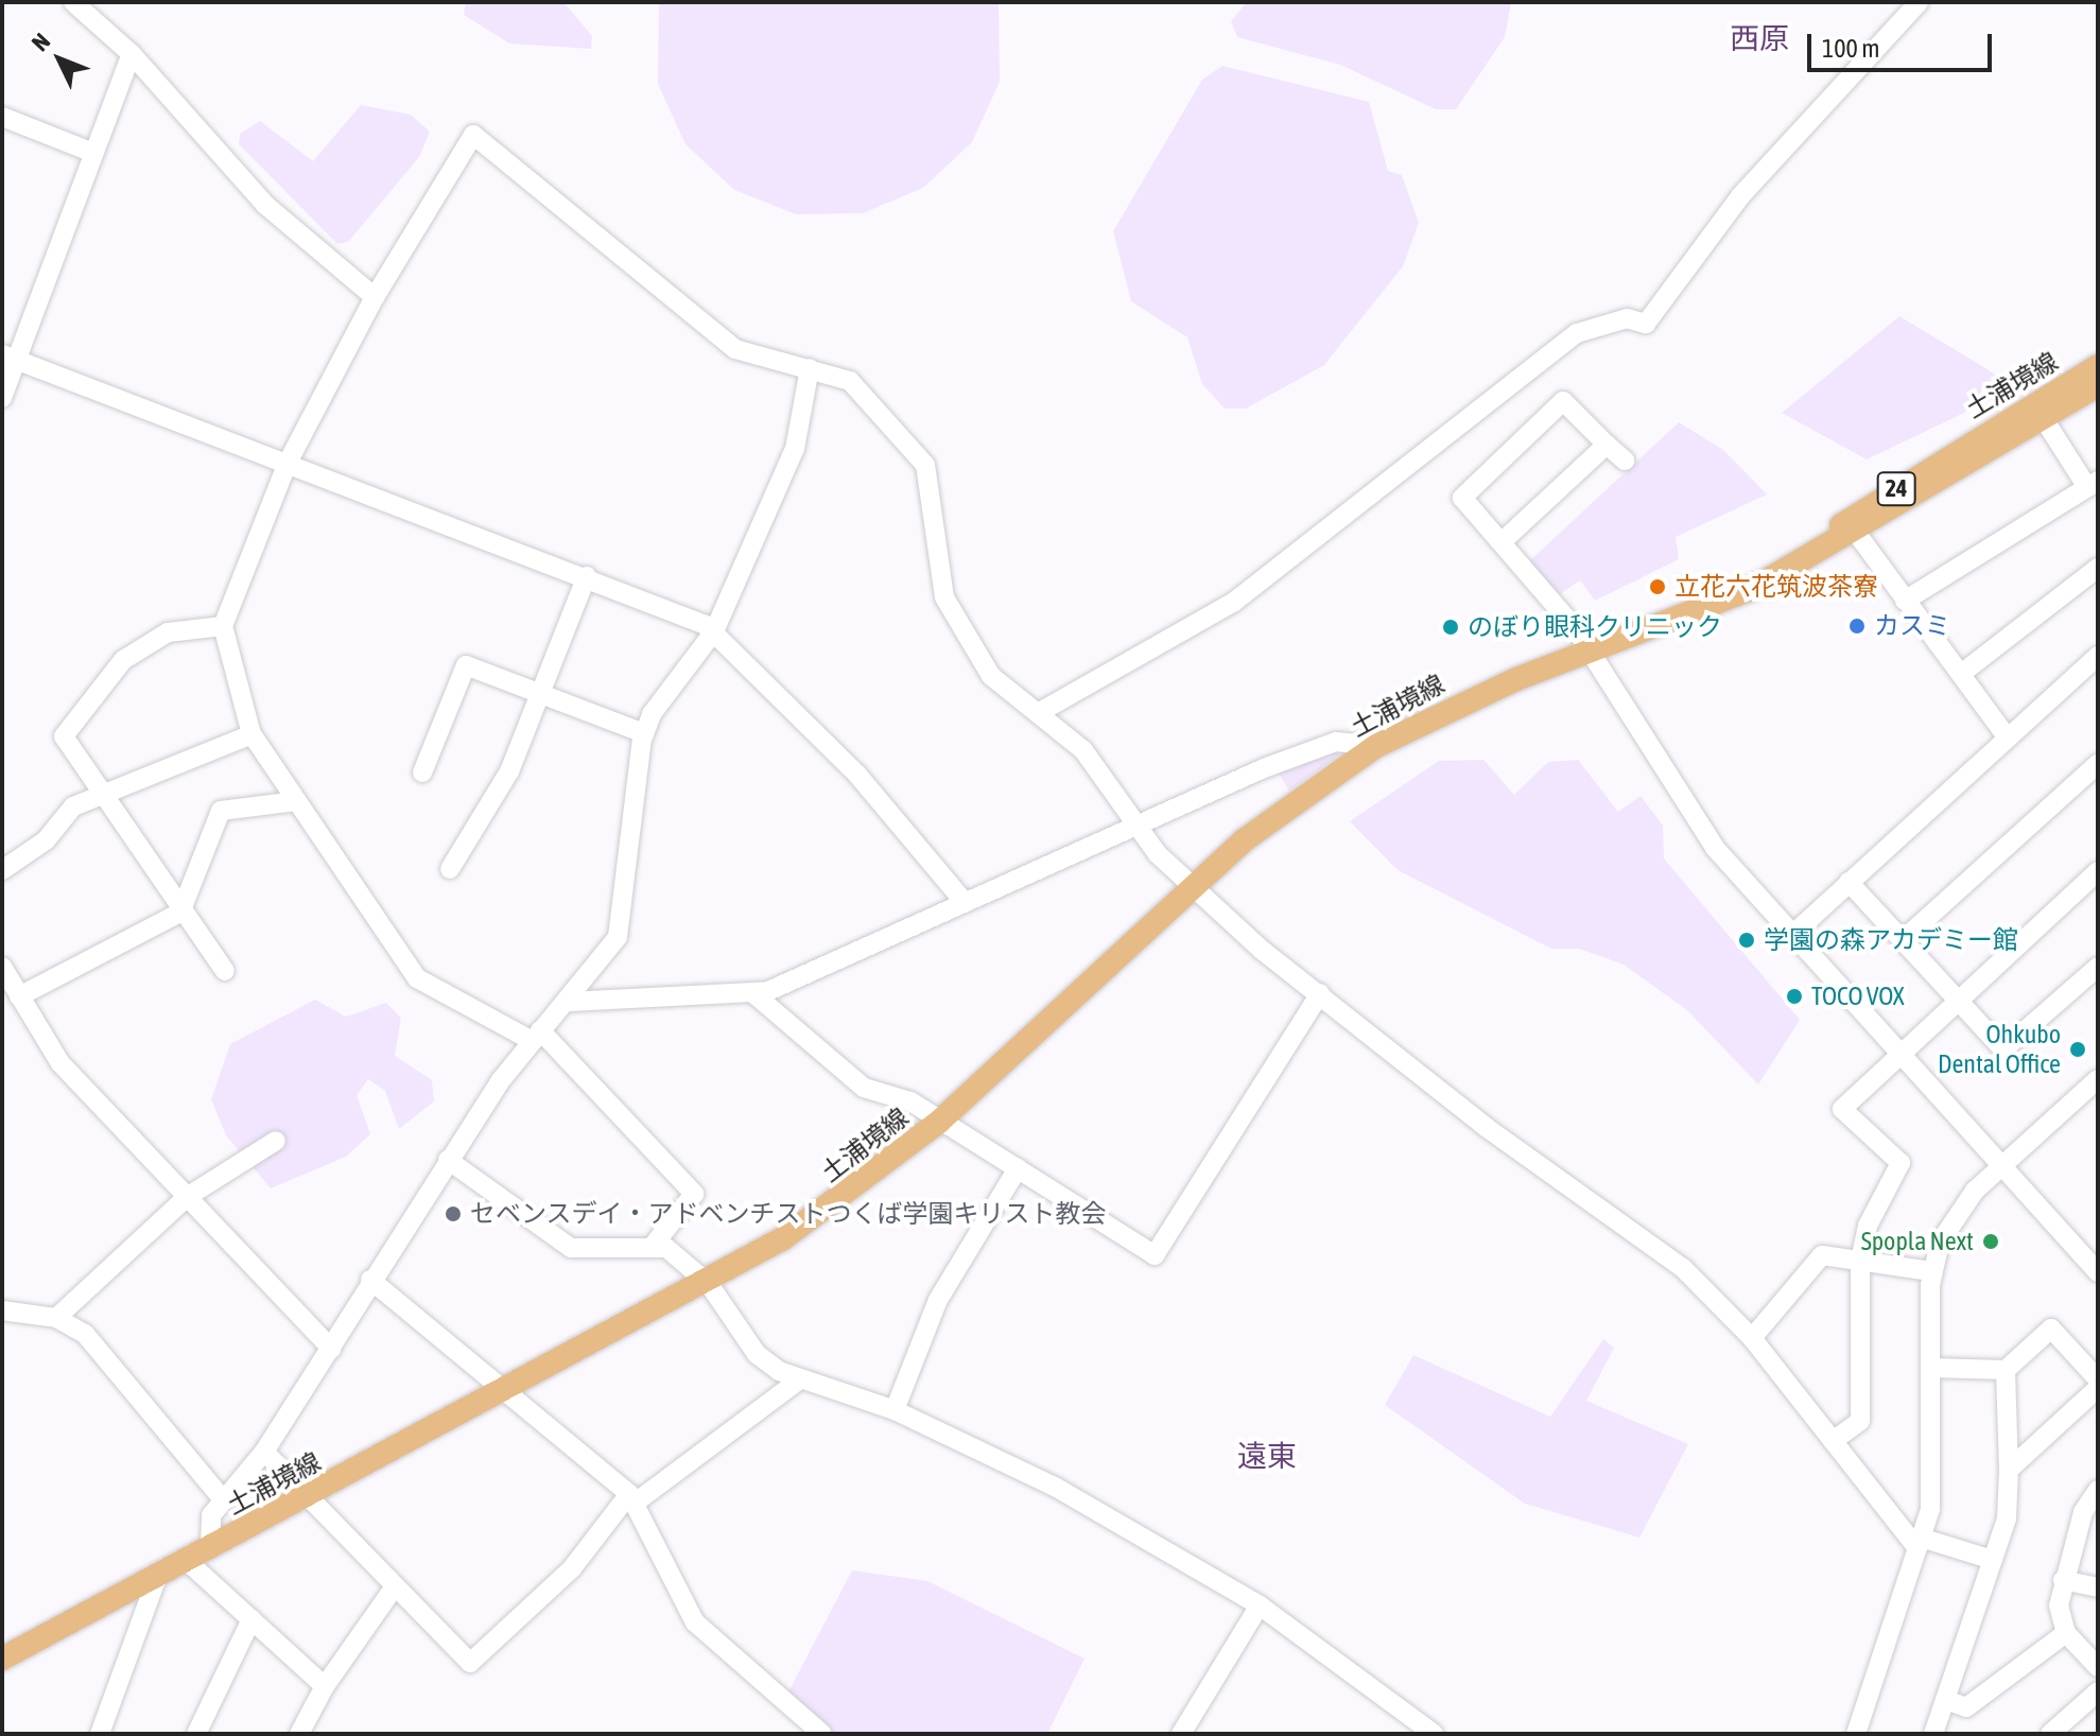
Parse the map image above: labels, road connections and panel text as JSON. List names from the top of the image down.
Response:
{
  "streets": {
    "main road": ["土浦境線", "24"]
  },
  "districts": ["西原", "遠東"],
  "places": [
    "立花六花筑波茶寮",
    "カスミ",
    "のぼり眼科クリニック",
    "学園の森アカデミー館",
    "TOCO VOX",
    "Ohkubo Dental Office",
    "セベンスデイ・アドベンチストつくば学園キリスト教会",
    "Spopla Next"
  ],
  "scale_bar": "100 m",
  "north": "top left"
}
